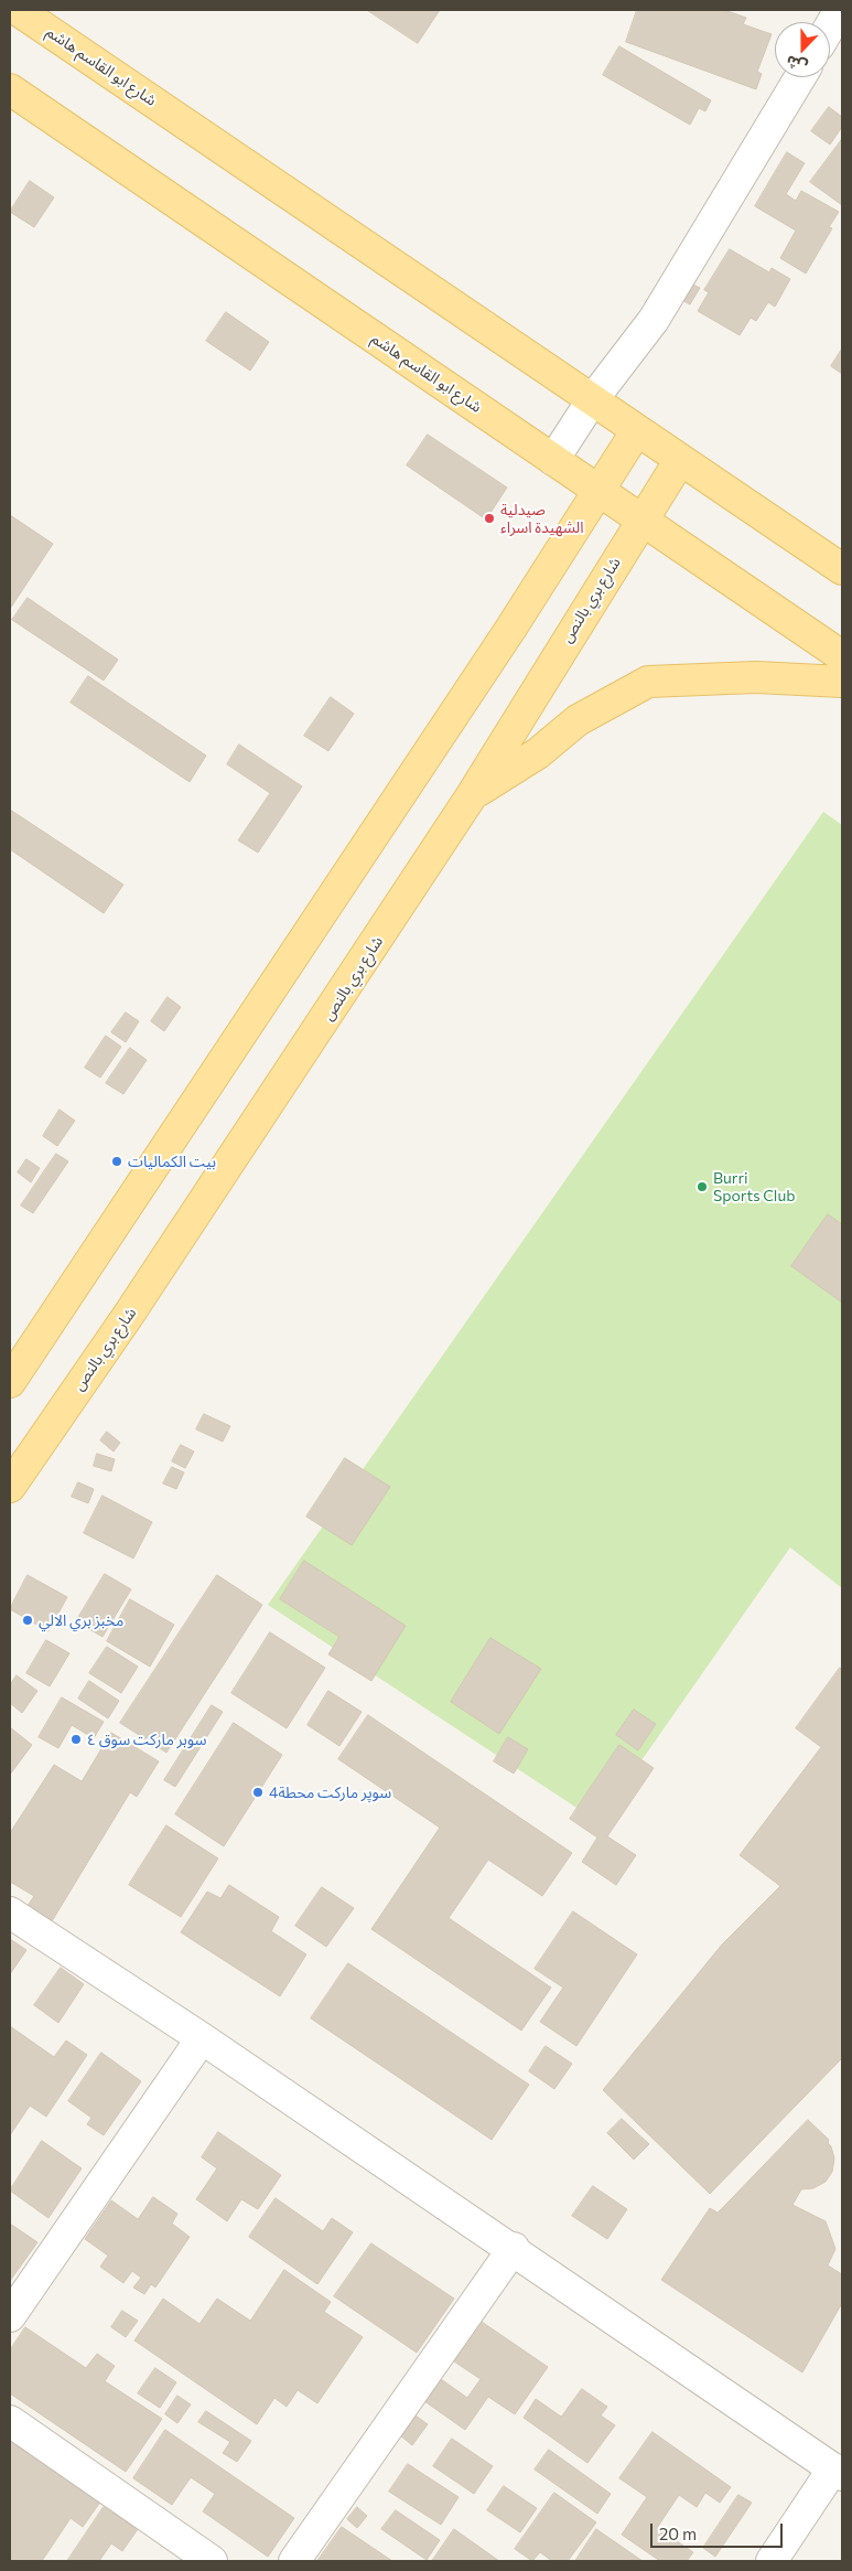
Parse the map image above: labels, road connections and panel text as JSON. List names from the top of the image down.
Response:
{
  "streets": {
    "main road": ["شارع ابو القاسم هاشم", "شارع بري بالنص"]
  },
  "crossings": [
    ["شارع ابو القاسم هاشم", "شارع بري بالنص"]
  ],
  "places": [
    "صيدلية الشهيدة اسراء",
    "بيت الكماليات",
    "Burri Sports Club",
    "مخبز بري الالي",
    "سوبر ماركت سوق ٤",
    "سوپر مارکت محطة4"
  ],
  "scale_bar": "20 m",
  "north": "bottom"
}
